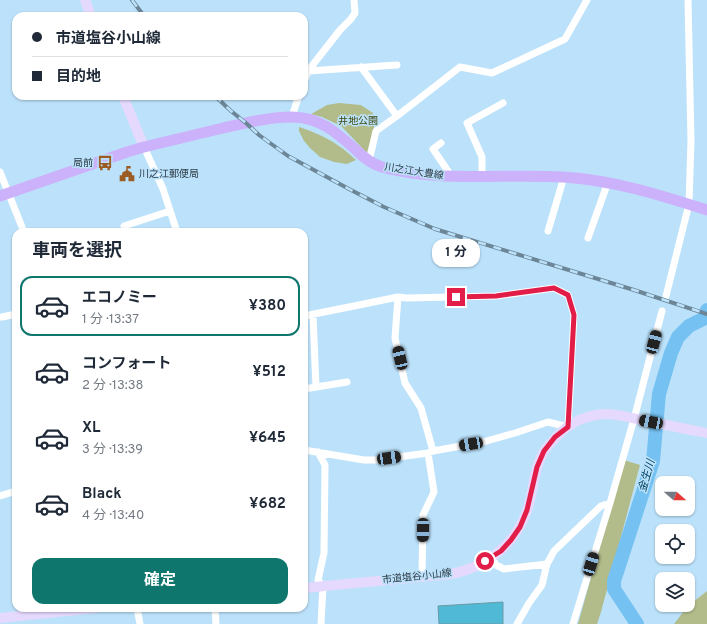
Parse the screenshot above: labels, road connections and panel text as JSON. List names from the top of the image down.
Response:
{
  "streets": {
    "main road": ["川之江大豊線"],
    "street": ["市道塩谷小山線"]
  },
  "water": ["金生川"],
  "parks": ["井地公園"],
  "places": {
    "bus stop": ["局前"],
    "public building": ["川之江郵便局"]
  },
  "north": "right",
  "page": {
    "banner": ["市道塩谷小山線", "目的地"],
    "heading": "車両を選択",
    "bubble": "1 分",
    "list": [
      {
        "name": "エコノミー",
        "note": "1 分 · 13:37",
        "value": "¥380"
      },
      {
        "name": "コンフォート",
        "note": "2 分 · 13:38",
        "value": "¥512"
      },
      {
        "name": "XL",
        "note": "3 分 · 13:39",
        "value": "¥645"
      },
      {
        "name": "Black",
        "note": "4 分 · 13:40",
        "value": "¥682"
      }
    ],
    "buttons": "確定"
  }
}
